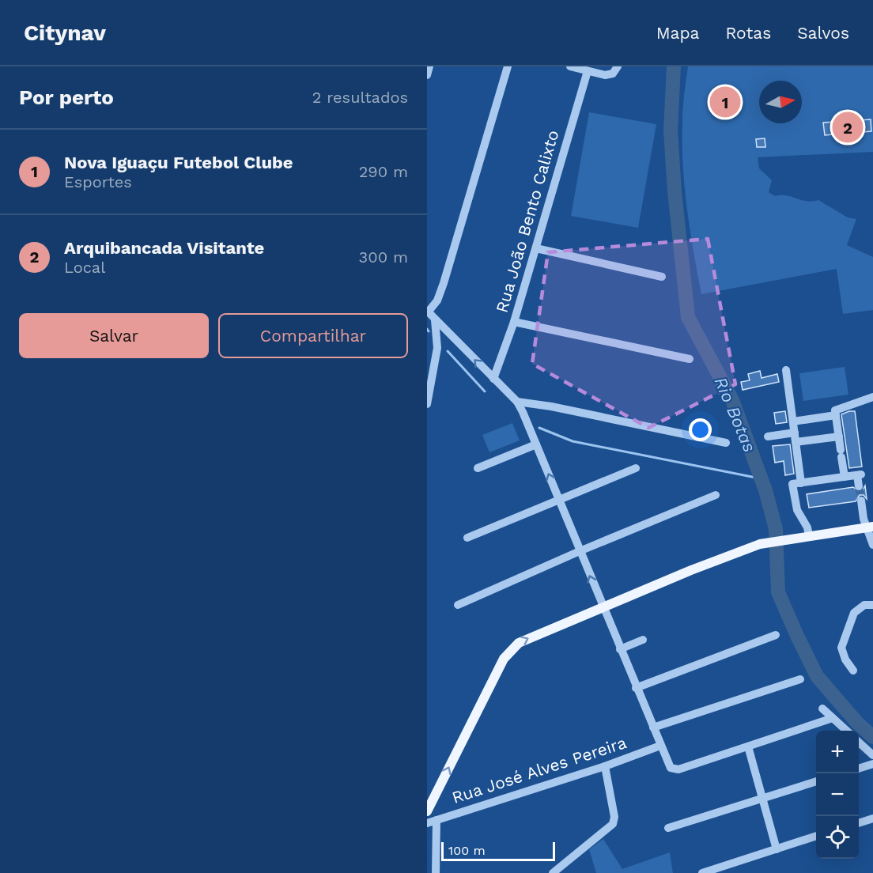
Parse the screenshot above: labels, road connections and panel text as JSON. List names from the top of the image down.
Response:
{
  "streets": {
    "street": ["Rua João Bento Calixto", "Rua José Alves Pereira"]
  },
  "water": ["Rio Botas"],
  "scale_bar": "100 m",
  "north": "right",
  "page": {
    "header": "Citynav",
    "nav": ["Mapa", "Rotas", "Salvos"],
    "heading": ["Por perto", "2 resultados"],
    "pins": ["1", "2"],
    "list": [
      {
        "mark": "1",
        "name": "Nova Iguaçu Futebol Clube",
        "note": "Esportes",
        "value": "290 m"
      },
      {
        "mark": "2",
        "name": "Arquibancada Visitante",
        "note": "Local",
        "value": "300 m"
      }
    ],
    "buttons": ["Salvar", "Compartilhar"],
    "map_buttons": ["+", "−"],
    "scale": "100 m"
  }
}
